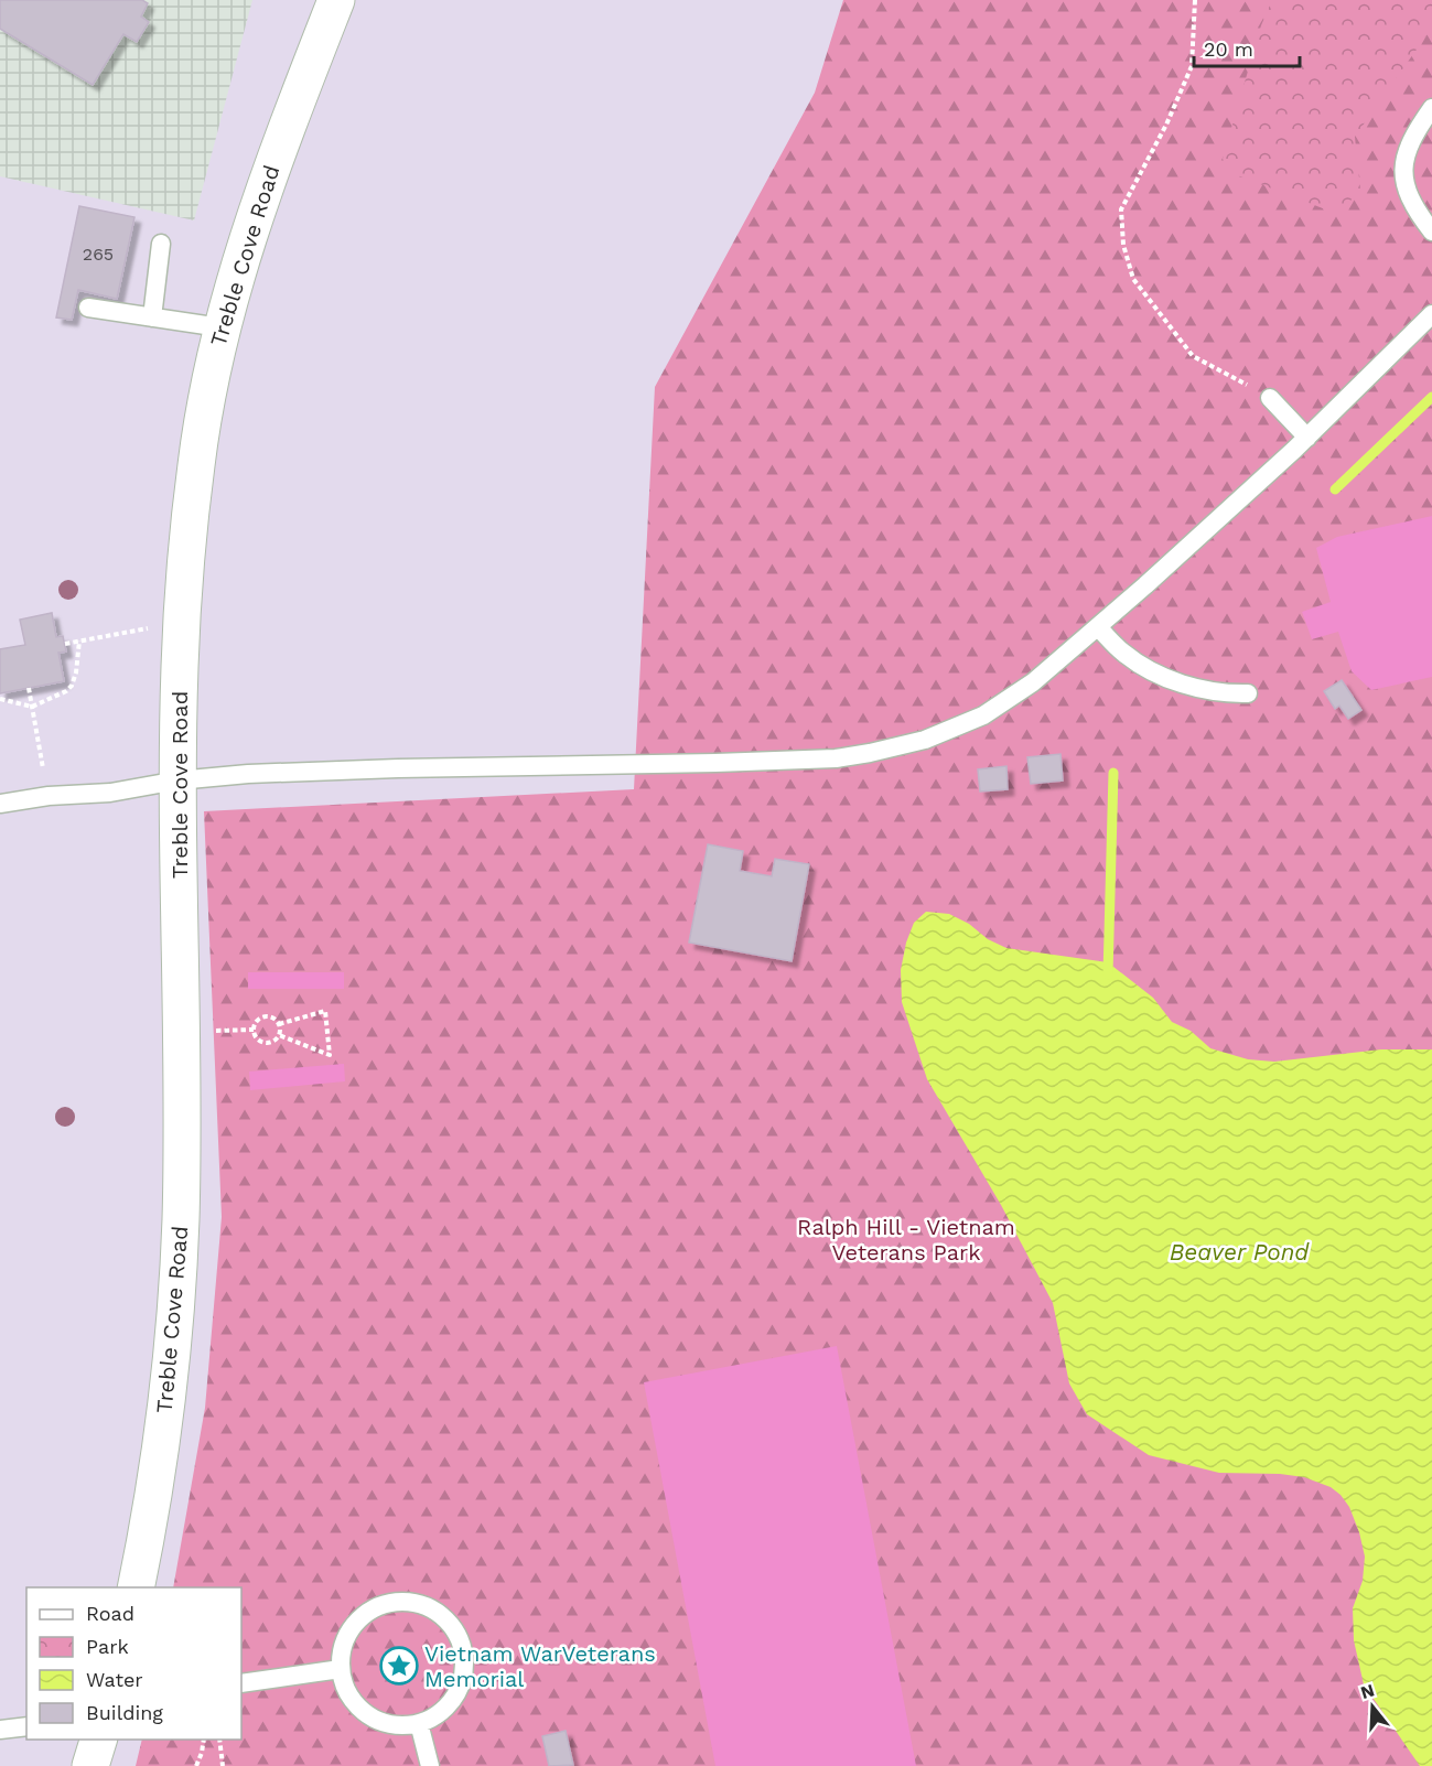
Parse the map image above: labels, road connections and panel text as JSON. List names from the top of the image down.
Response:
{
  "streets": {
    "main road": ["Treble Cove Road"]
  },
  "water": ["Beaver Pond"],
  "parks": ["Ralph Hill - Vietnam Veterans Park"],
  "places": {
    "place": ["Vietnam WarVeterans Memorial"]
  },
  "house_numbers": ["265"],
  "legend": [
    "Road",
    "Park",
    "Water",
    "Building"
  ],
  "scale_bar": "20 m",
  "north": "top"
}
